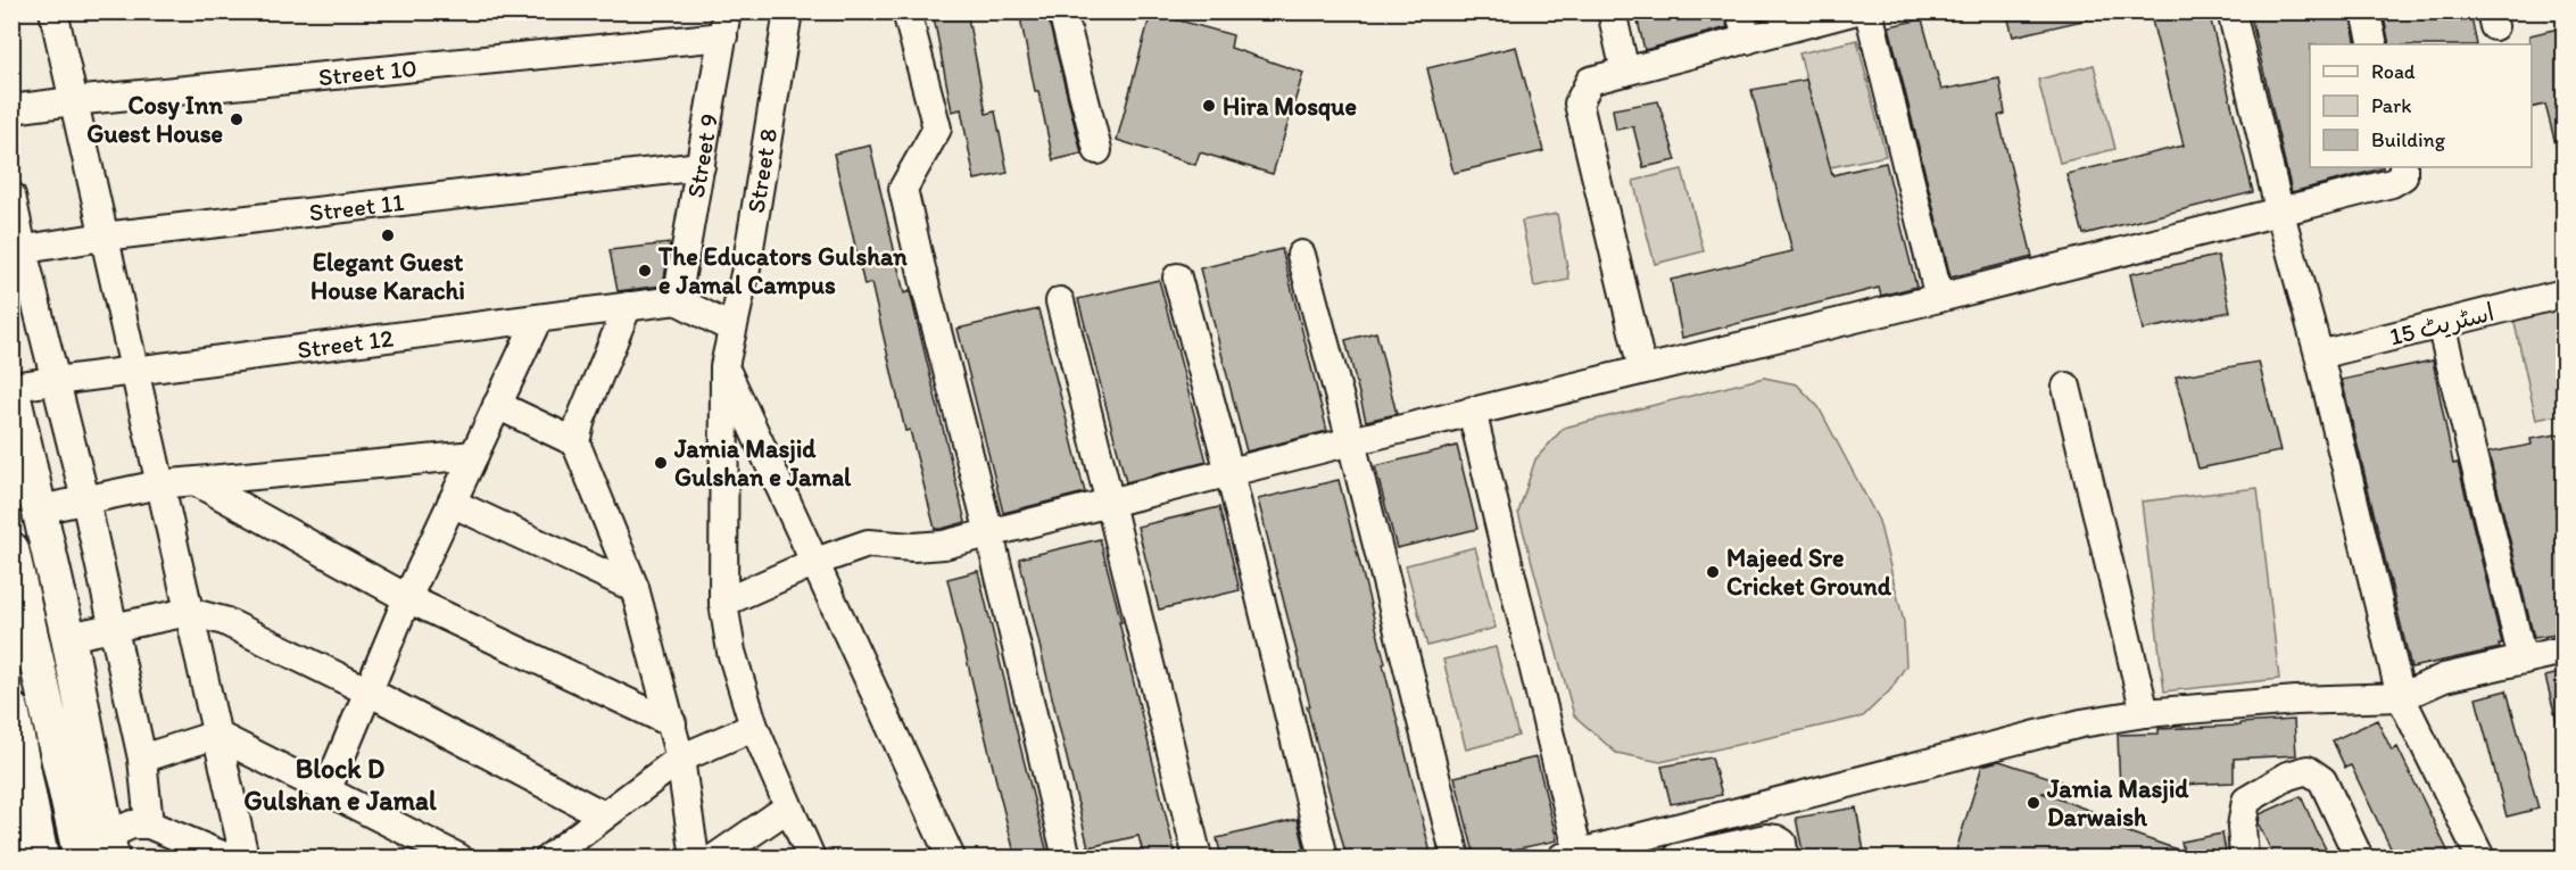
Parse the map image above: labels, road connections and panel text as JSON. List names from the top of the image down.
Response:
{
  "streets": {
    "street": [
      "Street 10",
      "Street 9",
      "Street 8",
      "Street 11",
      "اسٹریٹ 15",
      "Street 12"
    ]
  },
  "crossings": [
    ["Street 10", "Street 9"],
    ["Street 9", "Street 11"],
    ["Street 9", "Street 12"]
  ],
  "districts": ["Block D Gulshan e Jamal"],
  "places": [
    "Hira Mosque",
    "Cosy Inn Guest House",
    "Elegant Guest House Karachi",
    "The Educators Gulshan e Jamal Campus",
    "Jamia Masjid Gulshan e Jamal",
    "Majeed Sre Cricket Ground",
    "Jamia Masjid Darwaish"
  ],
  "legend": ["Road", "Park", "Building"]
}
